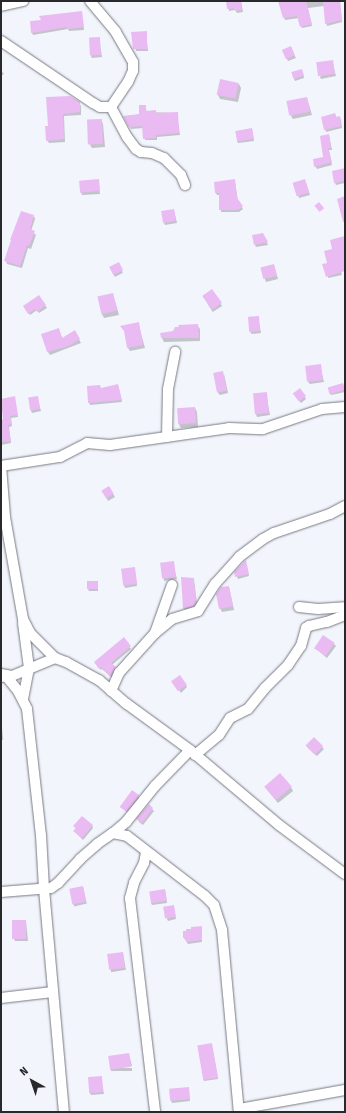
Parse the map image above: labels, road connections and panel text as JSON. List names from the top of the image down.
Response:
{
  "north": "top left"
}
